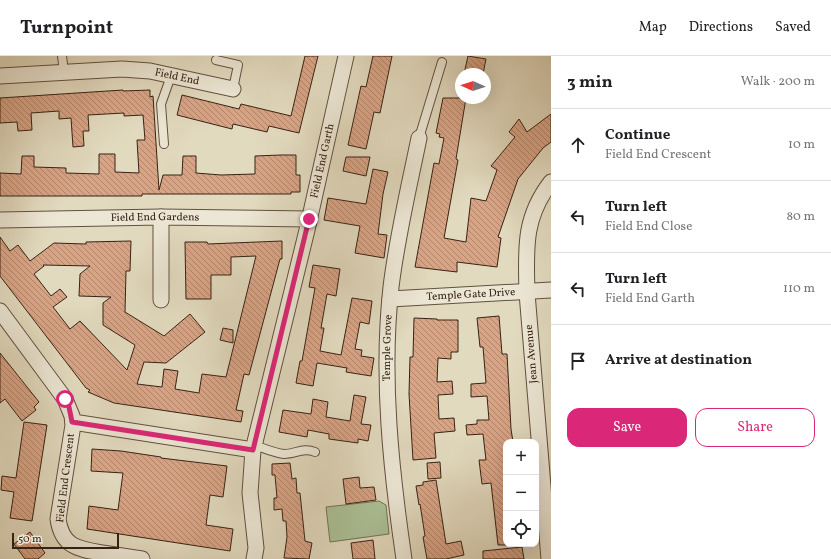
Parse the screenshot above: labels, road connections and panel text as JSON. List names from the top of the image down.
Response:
{
  "streets": {
    "street": [
      "Field End",
      "Field End Garth",
      "Field End Gardens",
      "Temple Gate Drive",
      "Temple Grove",
      "Jean Avenue",
      "Field End Crescent"
    ]
  },
  "crossings": [
    ["Field End Garth", "Field End Gardens"],
    ["Temple Gate Drive", "Temple Grove"],
    ["Temple Gate Drive", "Jean Avenue"]
  ],
  "scale_bar": "50 m",
  "north": "left",
  "page": {
    "header": "Turnpoint",
    "nav": ["Map", "Directions", "Saved"],
    "heading": ["3 min", "Walk · 200 m"],
    "list": [
      ["Continue", "Field End Crescent", "10 m"],
      ["Turn left", "Field End Close", "80 m"],
      ["Turn left", "Field End Garth", "110 m"],
      "Arrive at destination"
    ],
    "buttons": ["Save", "Share"],
    "map_buttons": ["+", "−"],
    "scale": "50 m"
  }
}
